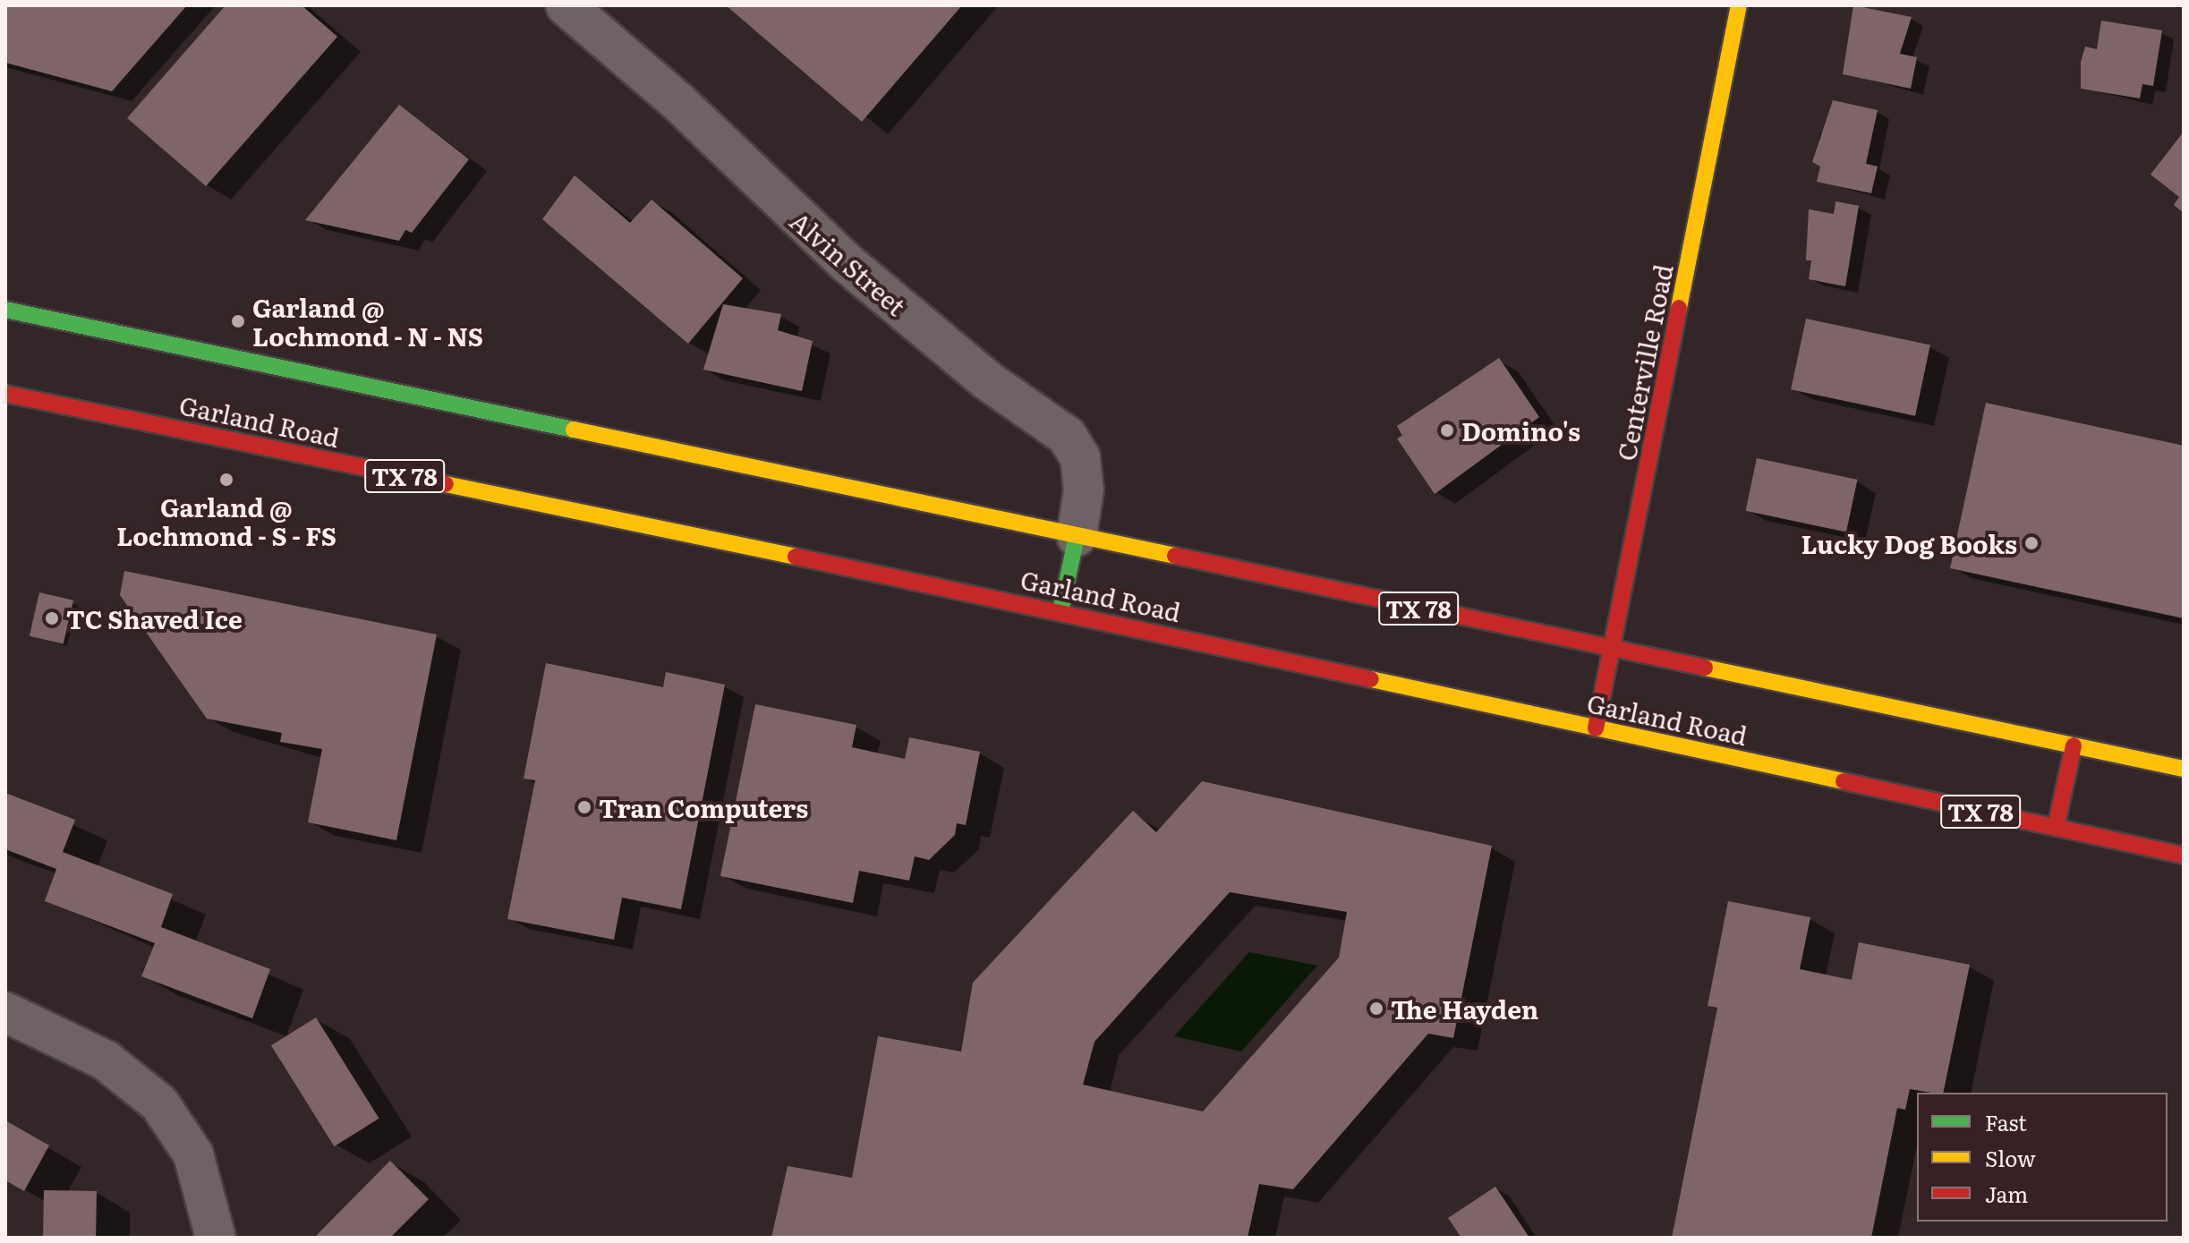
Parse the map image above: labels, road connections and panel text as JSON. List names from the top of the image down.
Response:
{
  "streets": {
    "main road": ["Centerville Road", "Garland Road", "TX 78"],
    "street": ["Alvin Street"]
  },
  "crossings": [
    ["Alvin Street", "Garland Road"],
    ["Centerville Road", "Garland Road"]
  ],
  "places": [
    "Garland @ Lochmond - N - NS",
    "Domino's",
    "Garland @ Lochmond - S - FS",
    "Lucky Dog Books",
    "TC Shaved Ice",
    "Tran Computers",
    "The Hayden"
  ],
  "legend": ["Fast", "Slow", "Jam"]
}
